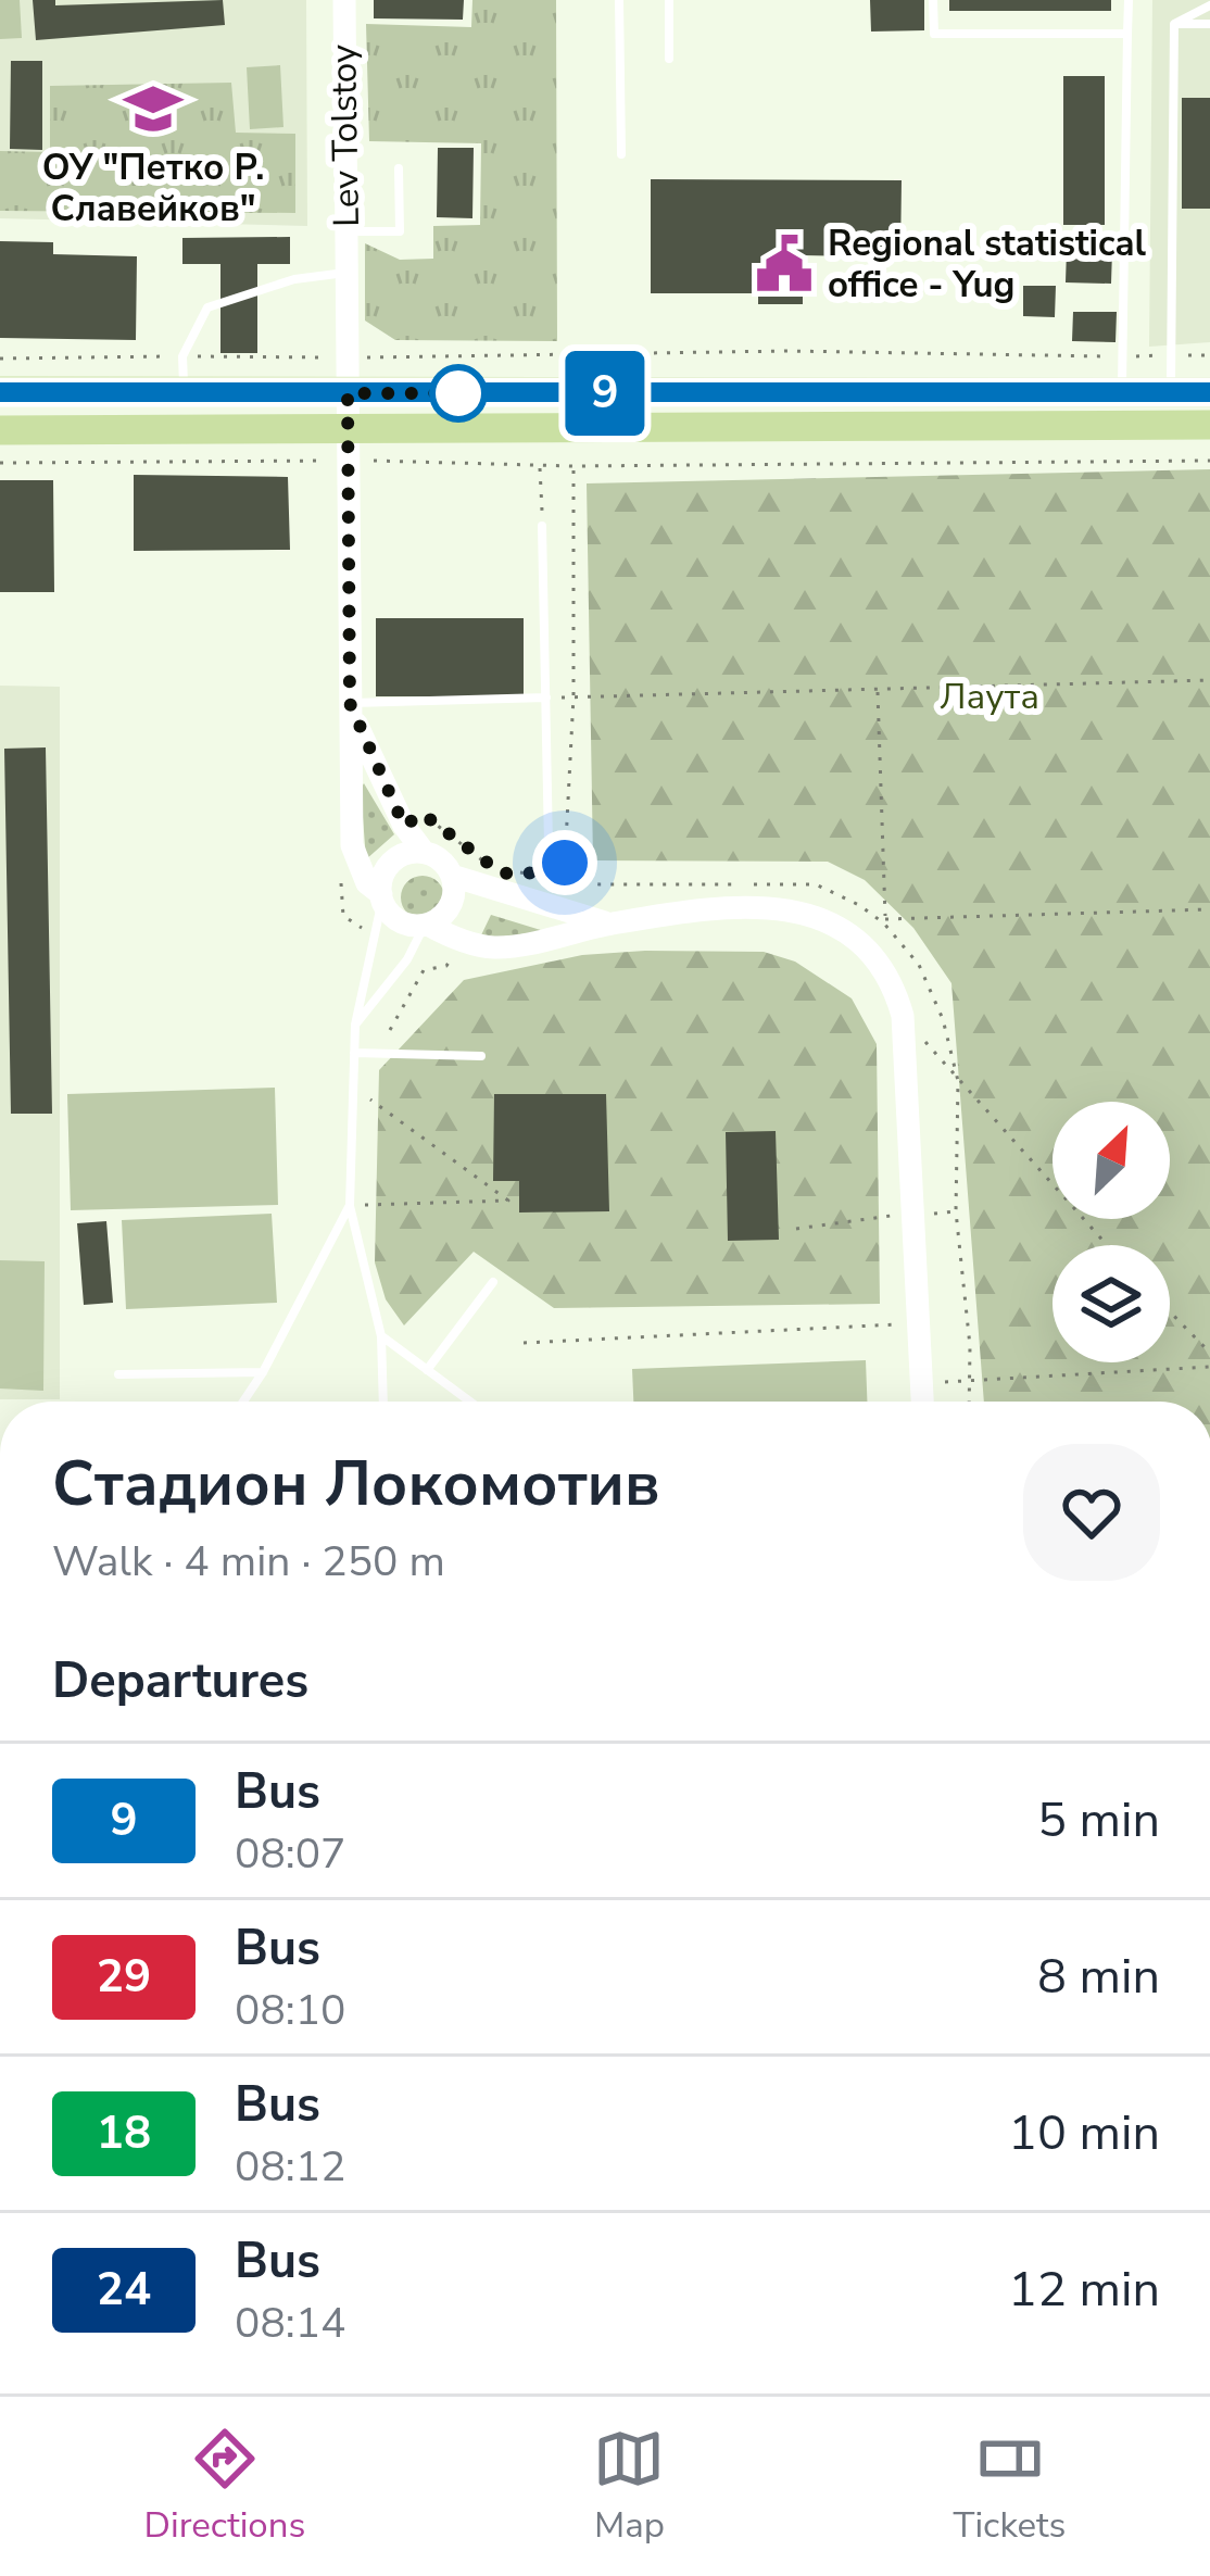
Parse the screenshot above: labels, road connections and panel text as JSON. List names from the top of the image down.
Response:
{
  "streets": {
    "street": ["Lev Tolstoy"]
  },
  "parks": ["Лаута"],
  "places": {
    "school or university": ["ОУ \"Петко Р. Славейков\""],
    "public building": ["Regional statistical office - Yug"]
  },
  "lines": ["bus line 9"],
  "north": "top right",
  "page": {
    "on_map": "9",
    "heading": [
      ["Стадион Локомотив", "Walk · 4 min · 250 m"],
      "Departures"
    ],
    "list": [
      {
        "mark": "9",
        "name": "Bus",
        "note": "08:07",
        "value": "5 min"
      },
      {
        "mark": "29",
        "name": "Bus",
        "note": "08:10",
        "value": "8 min"
      },
      {
        "mark": "18",
        "name": "Bus",
        "note": "08:12",
        "value": "10 min"
      },
      {
        "mark": "24",
        "name": "Bus",
        "note": "08:14",
        "value": "12 min"
      }
    ],
    "tabs": ["Directions", "Map", "Tickets"]
  }
}
